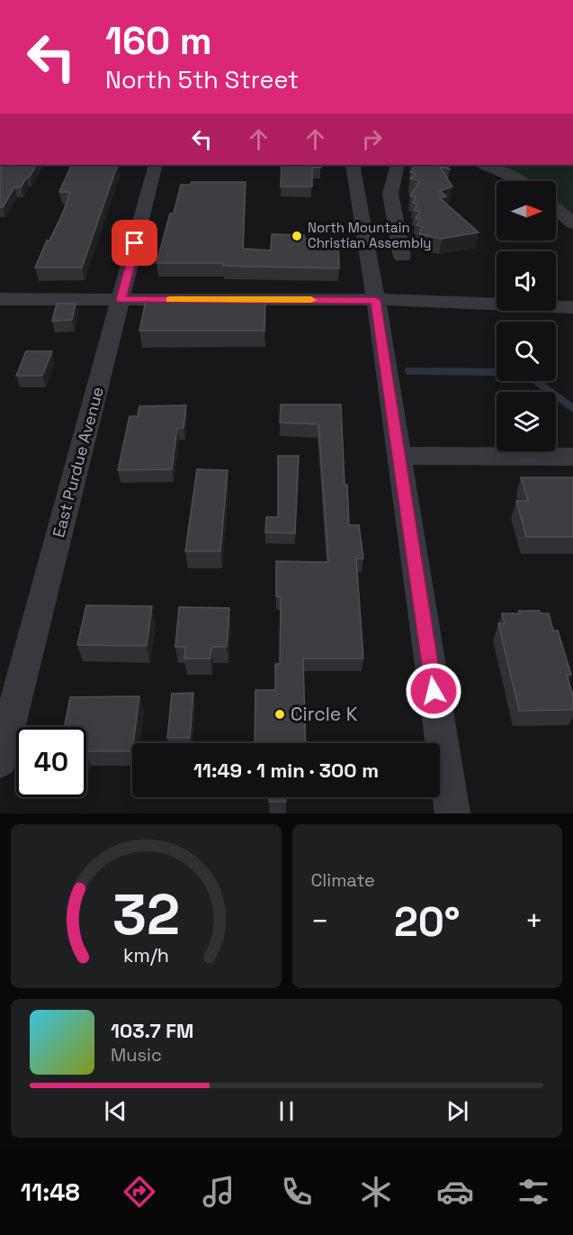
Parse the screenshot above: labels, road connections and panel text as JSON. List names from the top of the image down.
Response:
{
  "streets": {
    "street": ["East Purdue Avenue"]
  },
  "places": ["North Mountain Christian Assembly", "Circle K"],
  "north": "right",
  "page": {
    "turn": ["160 m", "North 5th Street"],
    "limit": "40",
    "trip": "11:49 · 1 min · 300 m",
    "tile": "Climate",
    "heat": ["−", "20°", "+"],
    "song": ["103.7 FM", "Music"],
    "tabs": "11:48",
    "gauge": ["32", "km/h"]
  }
}
